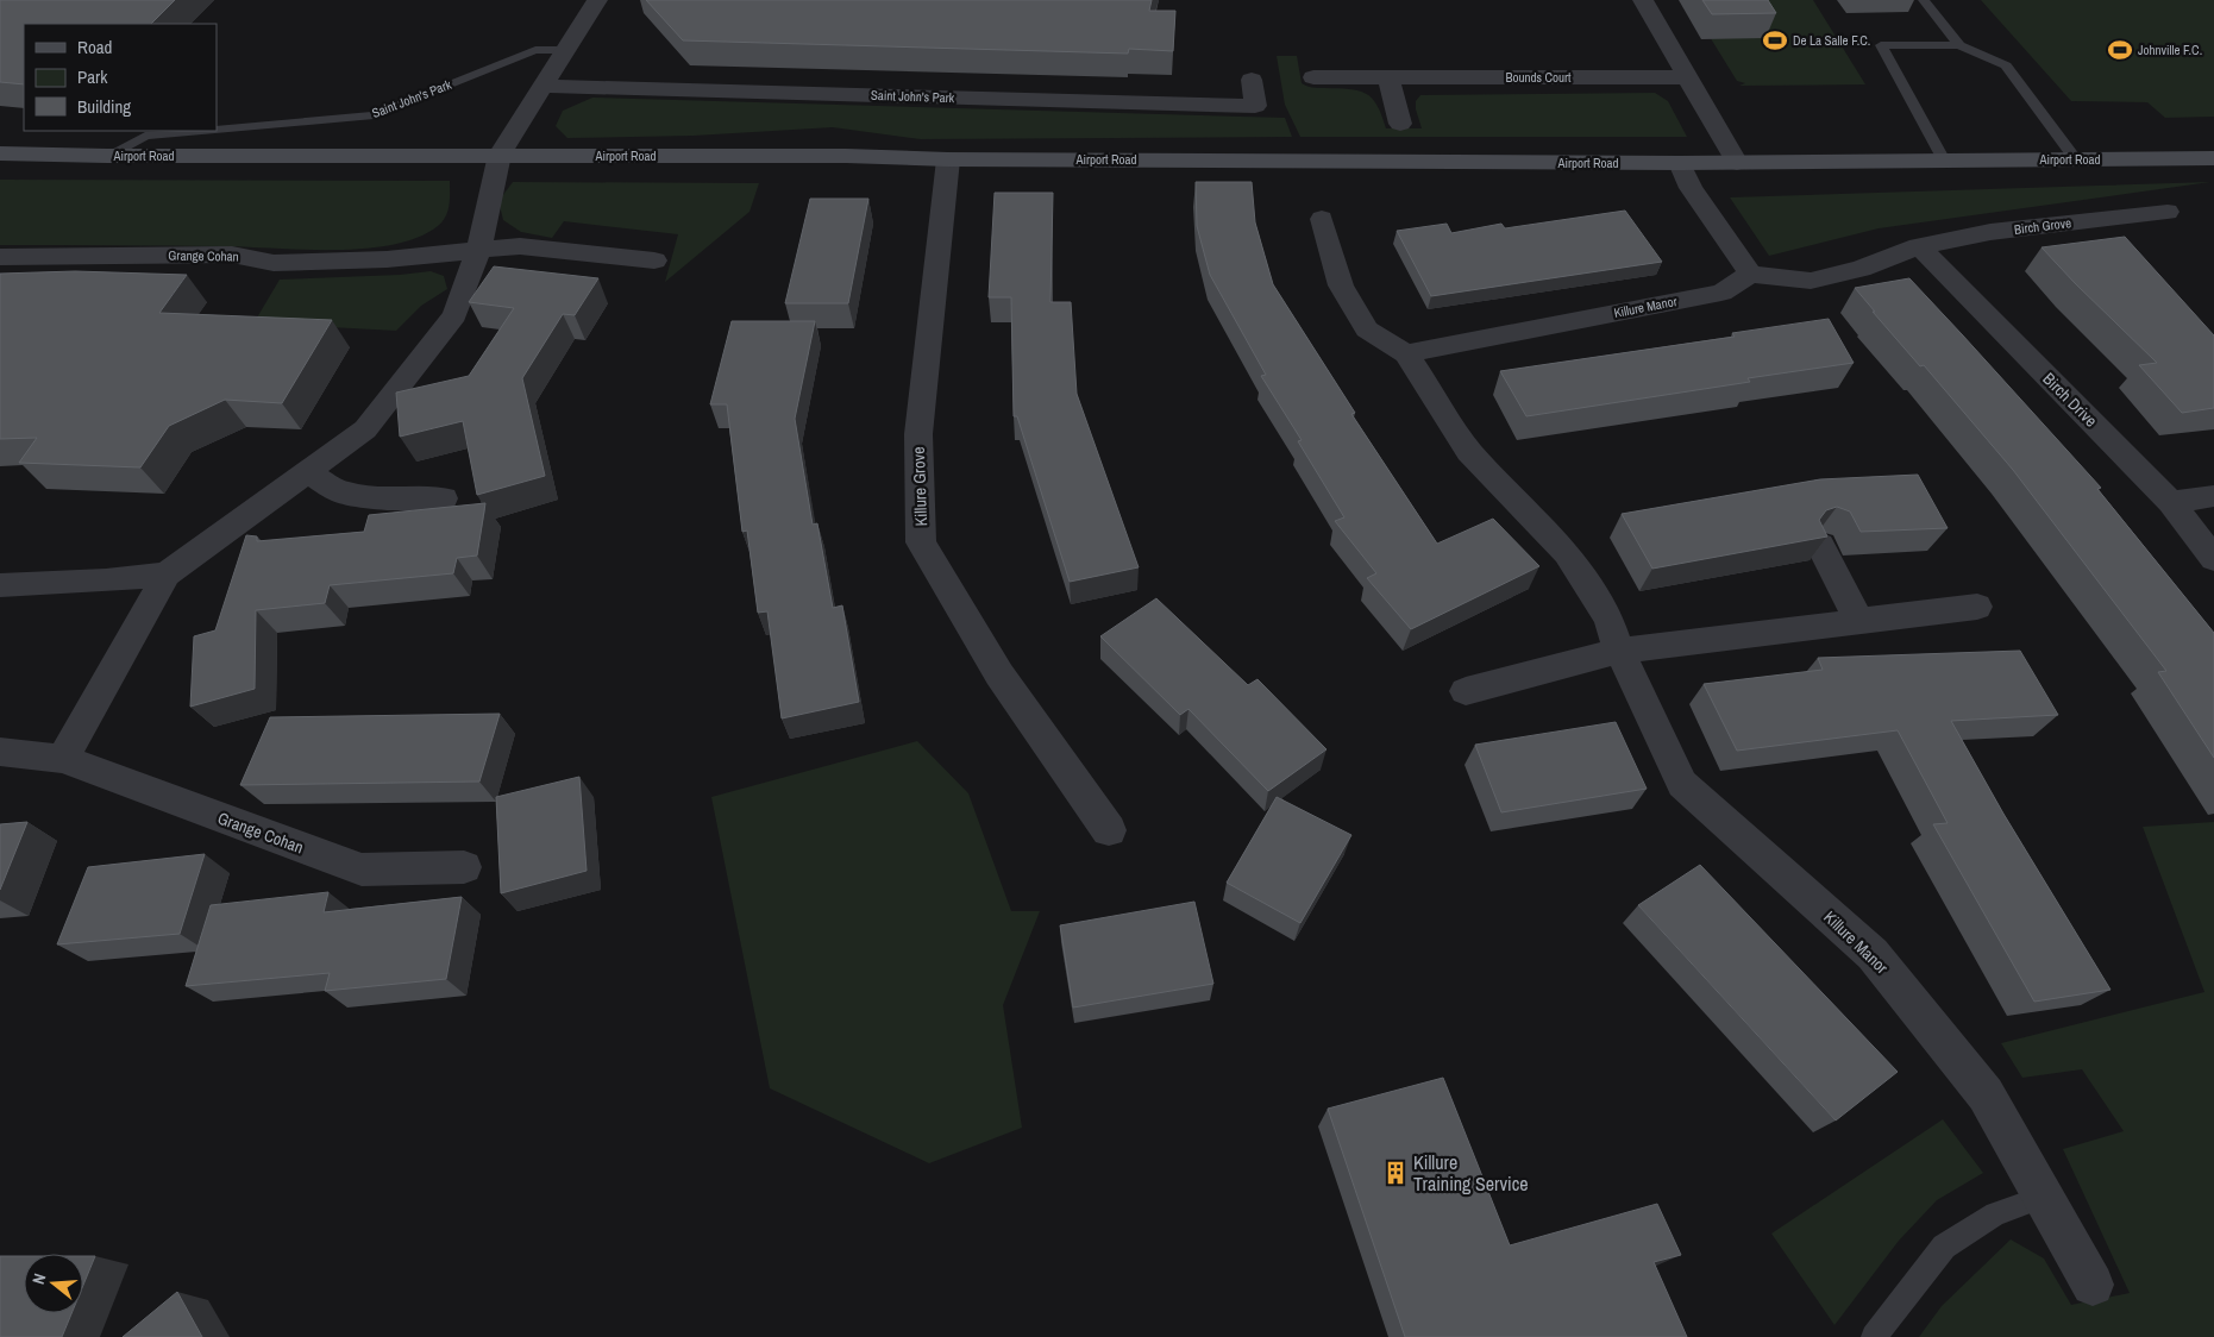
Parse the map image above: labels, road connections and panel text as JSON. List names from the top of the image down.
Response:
{
  "streets": {
    "main road": ["Airport Road"],
    "street": [
      "Bounds Court",
      "Saint John's Park",
      "Birch Grove",
      "Grange Cohan",
      "Killure Manor",
      "Birch Drive",
      "Killure Grove"
    ]
  },
  "crossings": [
    ["Saint John's Park", "Airport Road"],
    ["Airport Road", "Killure Grove"],
    ["Birch Grove", "Killure Manor"],
    ["Birch Grove", "Birch Drive"]
  ],
  "places": {
    "sports": ["De La Salle F.C.", "Johnville F.C."],
    "building": ["Killure Training Service"]
  },
  "legend": ["Road", "Park", "Building"],
  "north": "left"
}
